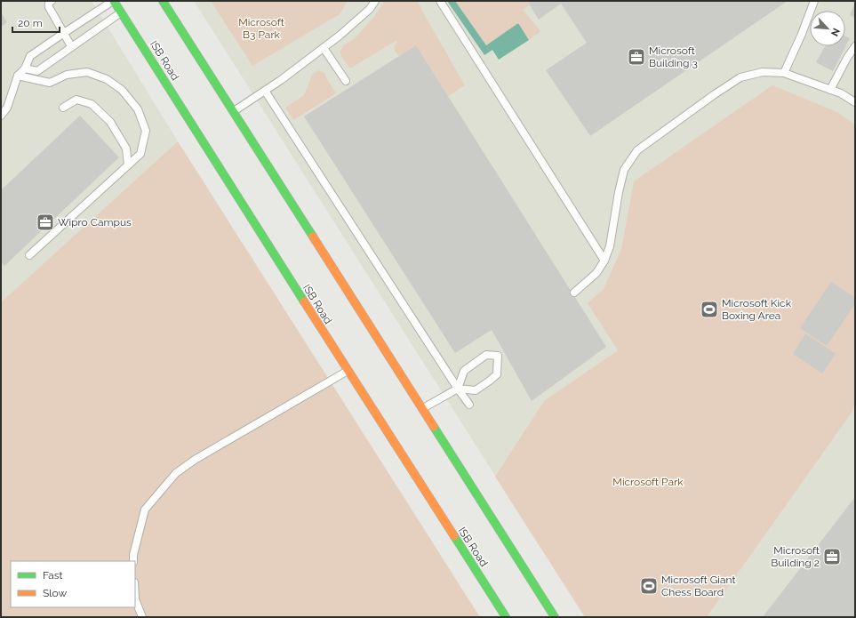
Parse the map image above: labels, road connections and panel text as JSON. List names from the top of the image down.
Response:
{
  "streets": {
    "main road": ["ISB Road"]
  },
  "parks": ["Microsoft B3 Park", "Microsoft Park"],
  "places": {
    "office": ["Microsoft Building 3", "Wipro Campus", "Microsoft Building 2"],
    "sports": ["Microsoft Kick Boxing Area", "Microsoft Giant Chess Board"]
  },
  "legend": ["Fast", "Slow"],
  "scale_bar": "20 m",
  "north": "bottom right"
}
